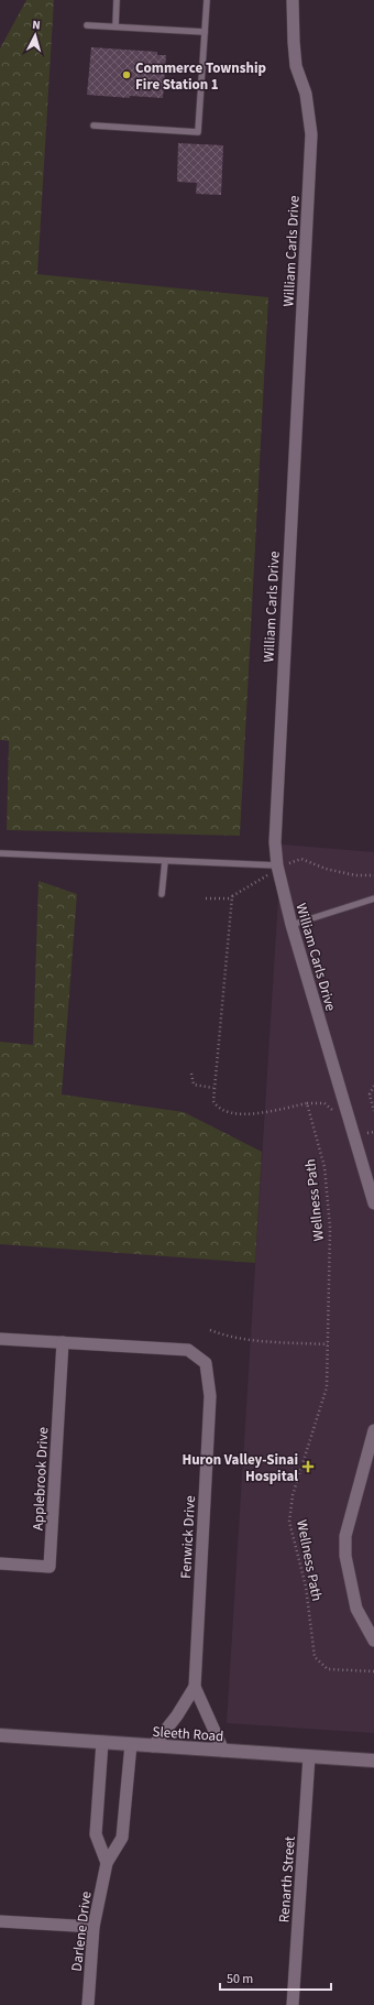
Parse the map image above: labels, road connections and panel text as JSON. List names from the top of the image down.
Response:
{
  "streets": {
    "street": [
      "William Carls Drive",
      "Applebrook Drive",
      "Fenwick Drive",
      "Sleeth Road",
      "Renarth Street",
      "Darlene Drive"
    ],
    "path": ["Wellness Path"]
  },
  "crossings": [
    ["Applebrook Drive", "Fenwick Drive"],
    ["Fenwick Drive", "Sleeth Road"],
    ["Sleeth Road", "Renarth Street"],
    ["Sleeth Road", "Darlene Drive"]
  ],
  "places": {
    "other": ["Commerce Township Fire Station 1"],
    "health": ["Huron Valley-Sinai Hospital"]
  },
  "scale_bar": "50 m",
  "north": "top"
}
